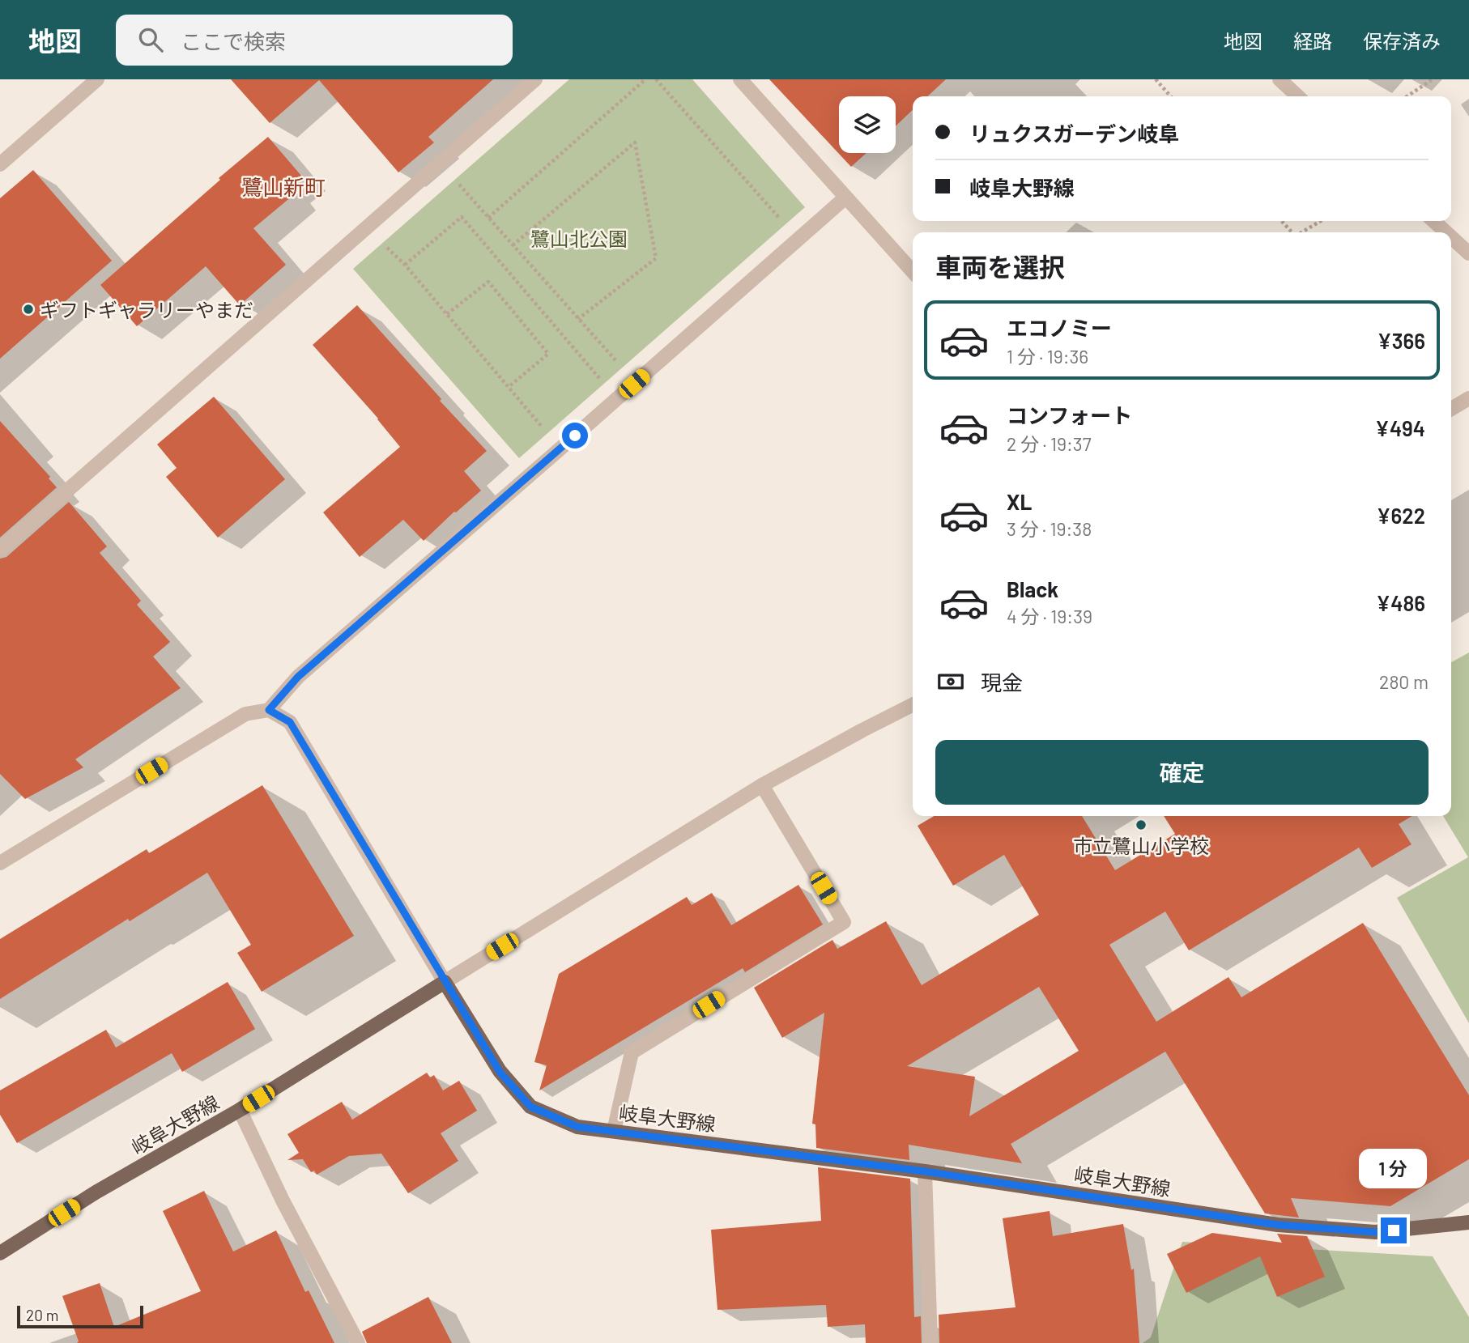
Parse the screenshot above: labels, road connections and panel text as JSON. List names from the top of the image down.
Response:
{
  "streets": {
    "main road": ["岐阜大野線"]
  },
  "districts": ["鷺山新町"],
  "parks": ["鷺山北公園"],
  "places": ["ギフトギャラリーやまだ", "市立鷺山小学校"],
  "scale_bar": "20 m",
  "page": {
    "header": "地図",
    "search": "ここで検索",
    "nav": ["地図", "経路", "保存済み"],
    "banner": ["リュクスガーデン岐阜", "岐阜大野線"],
    "heading": "車両を選択",
    "list": [
      {
        "name": "エコノミー",
        "note": "1 分 · 19:36",
        "value": "¥366"
      },
      {
        "name": "コンフォート",
        "note": "2 分 · 19:37",
        "value": "¥494"
      },
      {
        "name": "XL",
        "note": "3 分 · 19:38",
        "value": "¥622"
      },
      {
        "name": "Black",
        "note": "4 分 · 19:39",
        "value": "¥486"
      }
    ],
    "pay": ["現金", "280 m"],
    "buttons": "確定",
    "bubble": "1 分",
    "scale": "20 m"
  }
}
